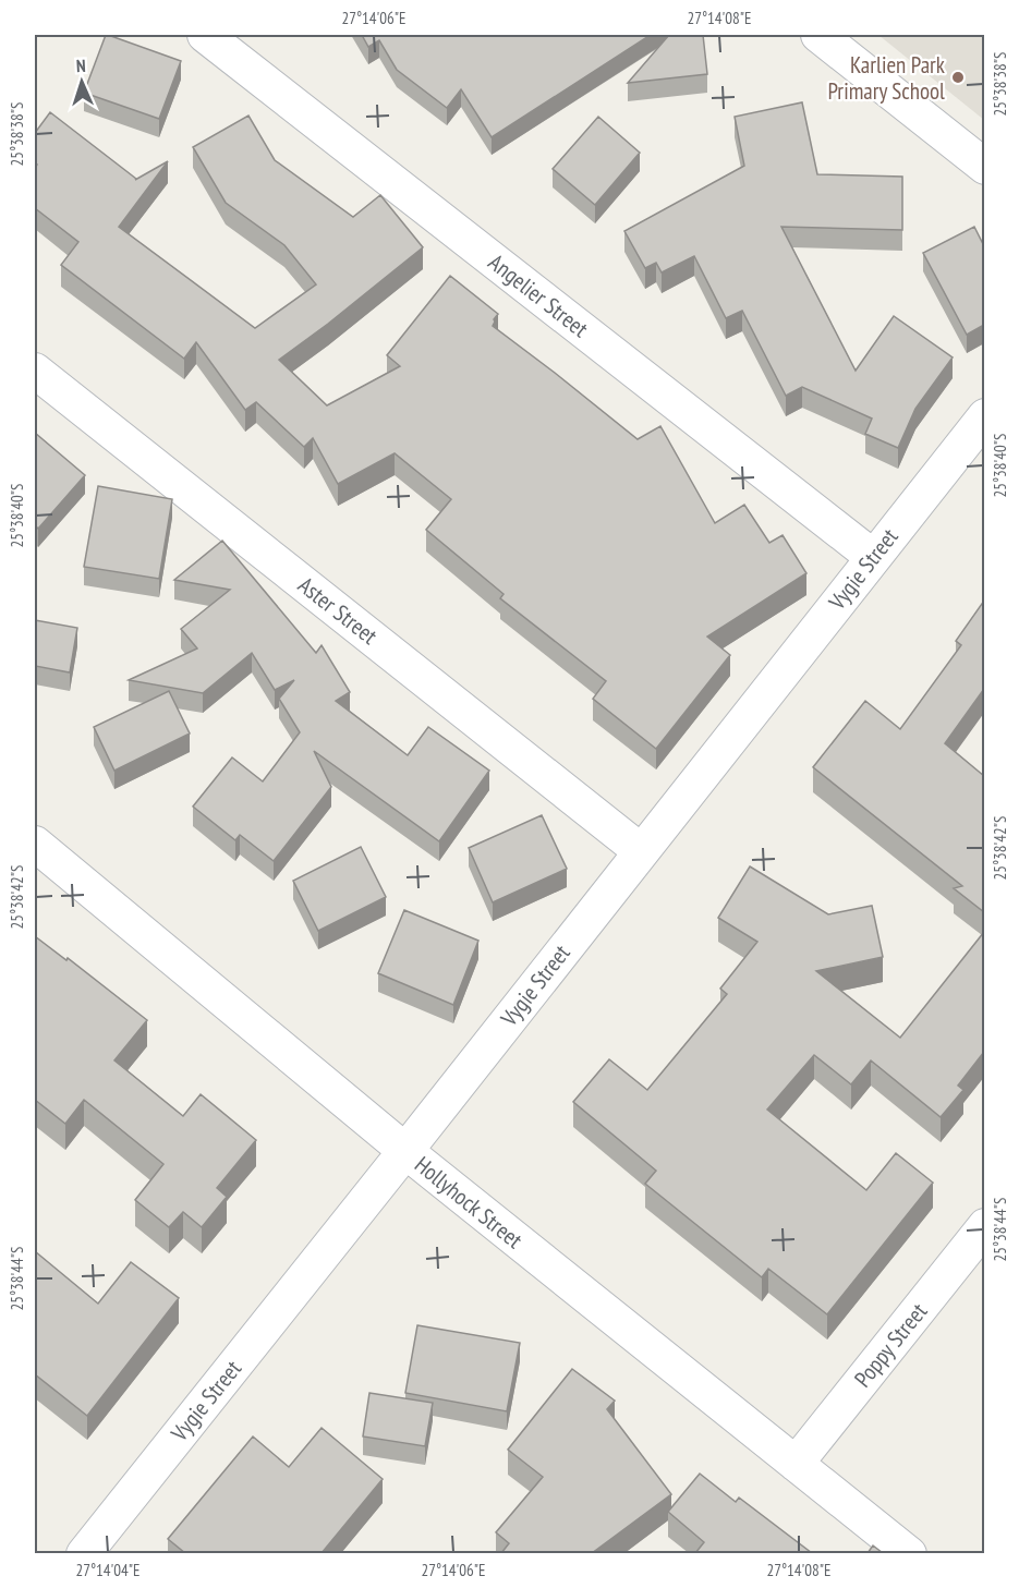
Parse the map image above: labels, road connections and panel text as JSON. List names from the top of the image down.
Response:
{
  "streets": {
    "street": [
      "Angelier Street",
      "Vygie Street",
      "Aster Street",
      "Hollyhock Street",
      "Poppy Street"
    ]
  },
  "crossings": [
    ["Angelier Street", "Vygie Street"],
    ["Vygie Street", "Aster Street"],
    ["Vygie Street", "Hollyhock Street"],
    ["Hollyhock Street", "Poppy Street"]
  ],
  "places": ["Karlien Park Primary School"],
  "north": "top",
  "coordinates": [
    "27°14'06\"E",
    "27°14'08\"E",
    "25°38'38\"S",
    "25°38'40\"S",
    "25°38'42\"S",
    "25°38'44\"S",
    "27°14'04\"E"
  ]
}
